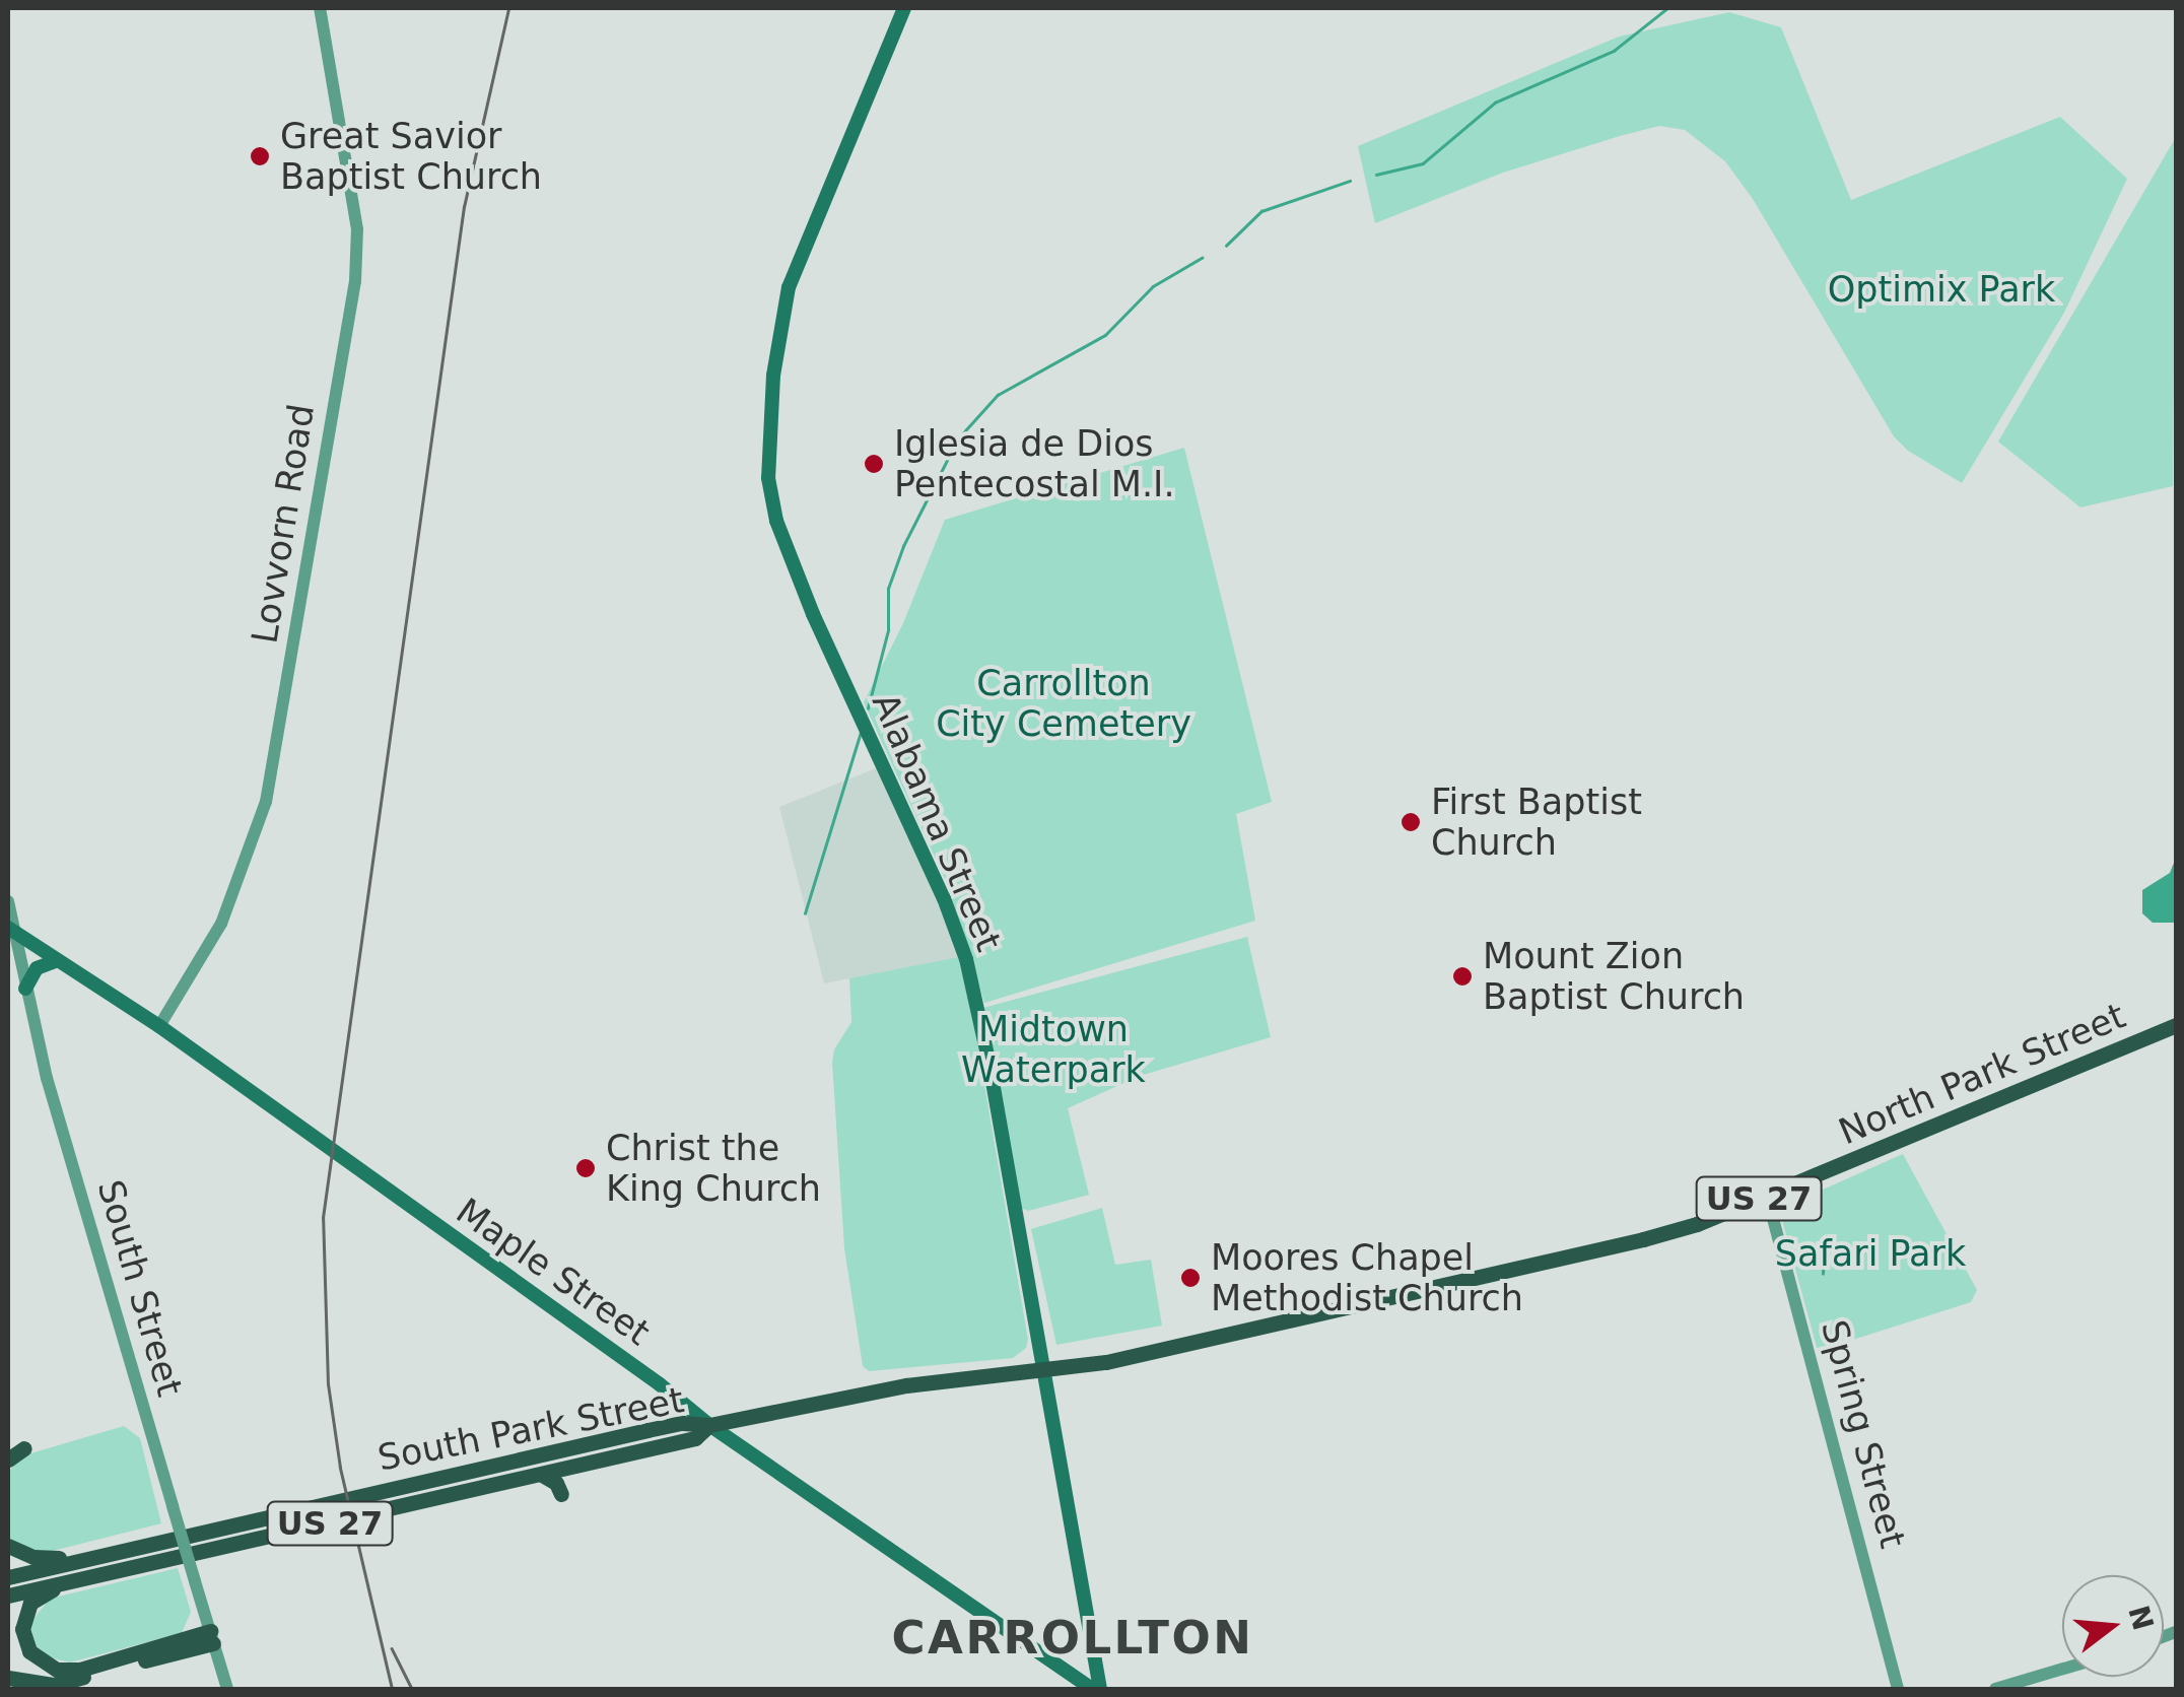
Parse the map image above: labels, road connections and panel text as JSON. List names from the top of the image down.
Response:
{
  "streets": {
    "main road": [
      "Alabama Street",
      "North Park Street",
      "US 27",
      "Maple Street",
      "South Park Street"
    ],
    "street": ["Lovvorn Road", "South Street", "Spring Street"]
  },
  "crossings": [
    ["Lovvorn Road", "Maple Street"],
    ["Alabama Street", "North Park Street"],
    ["Alabama Street", "South Park Street"],
    ["North Park Street", "South Park Street"],
    ["North Park Street", "Spring Street"],
    ["Maple Street", "South Street"],
    ["Maple Street", "South Park Street"]
  ],
  "districts": ["CARROLLTON"],
  "parks": [
    "Optimix Park",
    "Carrollton City Cemetery",
    "Midtown Waterpark",
    "Safari Park"
  ],
  "places": [
    "Great Savior Baptist Church",
    "Iglesia de Dios Pentecostal M.I.",
    "First Baptist Church",
    "Mount Zion Baptist Church",
    "Christ the King Church",
    "Moores Chapel Methodist Church"
  ],
  "north": "right"
}
